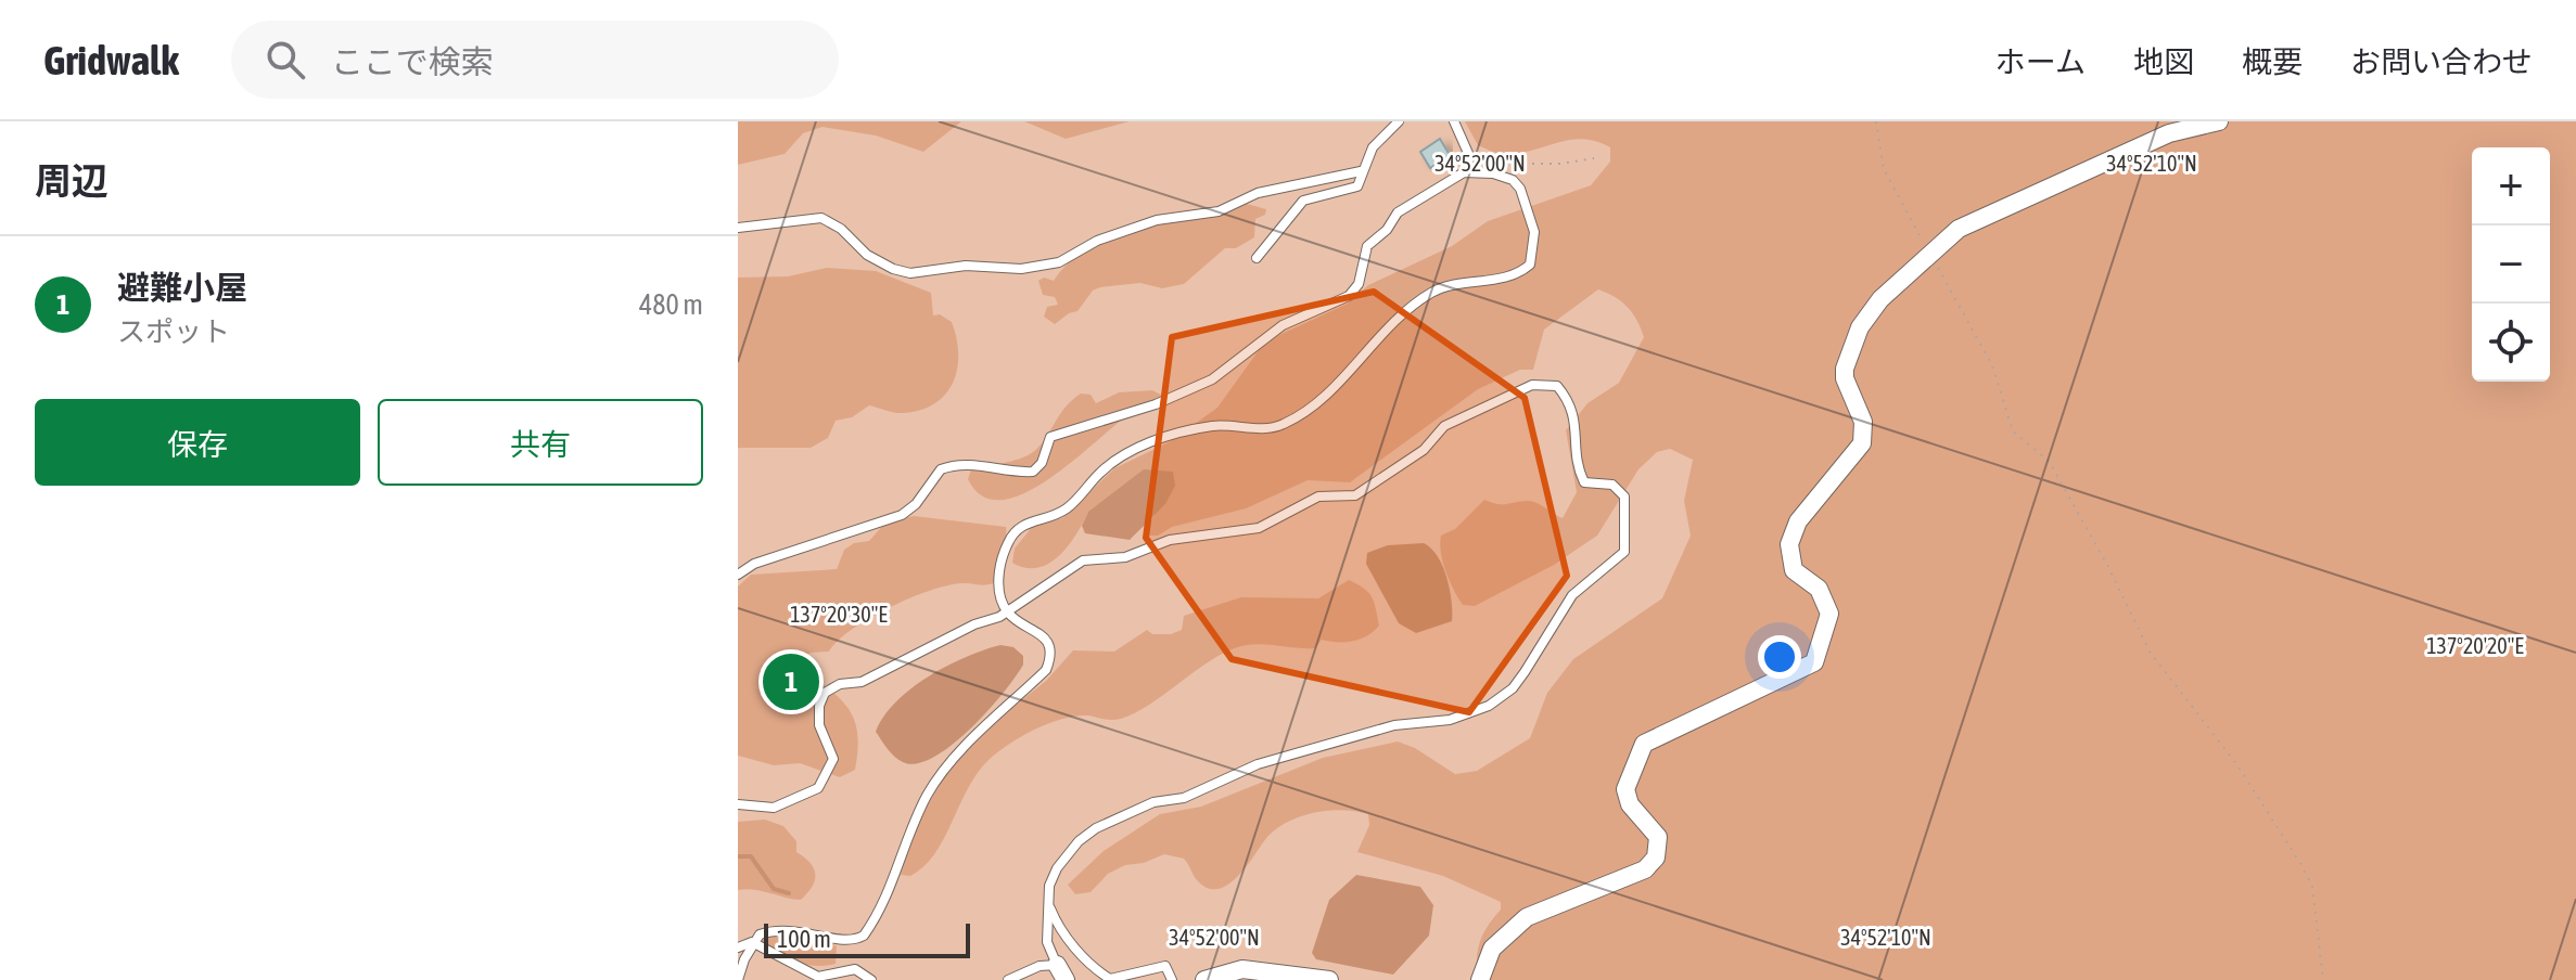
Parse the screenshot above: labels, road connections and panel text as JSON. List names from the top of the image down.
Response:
{
  "scale_bar": "100 m",
  "page": {
    "header": "Gridwalk",
    "search": "ここで検索",
    "nav": [
      "ホーム",
      "地図",
      "概要",
      "お問い合わせ"
    ],
    "heading": "周辺",
    "map_buttons": ["+", "−"],
    "list": [
      {
        "mark": "1",
        "name": "避難小屋",
        "note": "スポット",
        "value": "480 m"
      }
    ],
    "buttons": ["保存", "共有"],
    "pins": "1",
    "scale": "100 m"
  },
  "coordinates": [
    "34°52'00\"N",
    "34°52'10\"N",
    "137°20'30\"E",
    "137°20'20\"E"
  ]
}
